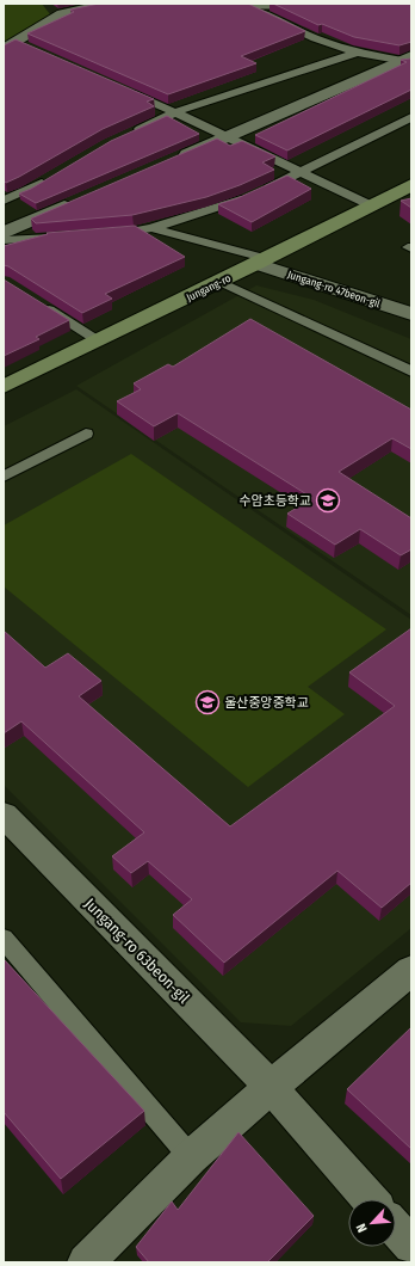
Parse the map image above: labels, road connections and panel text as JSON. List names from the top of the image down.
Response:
{
  "streets": {
    "main road": ["Jungang-ro"],
    "street": ["Jungang-ro 47beon-gil", "Jungang-ro 63beon-gil"]
  },
  "crossings": [
    ["Jungang-ro", "Jungang-ro 47beon-gil"]
  ],
  "places": {
    "school or university": ["수암초등학교", "울산중앙중학교"]
  },
  "north": "bottom left"
}
